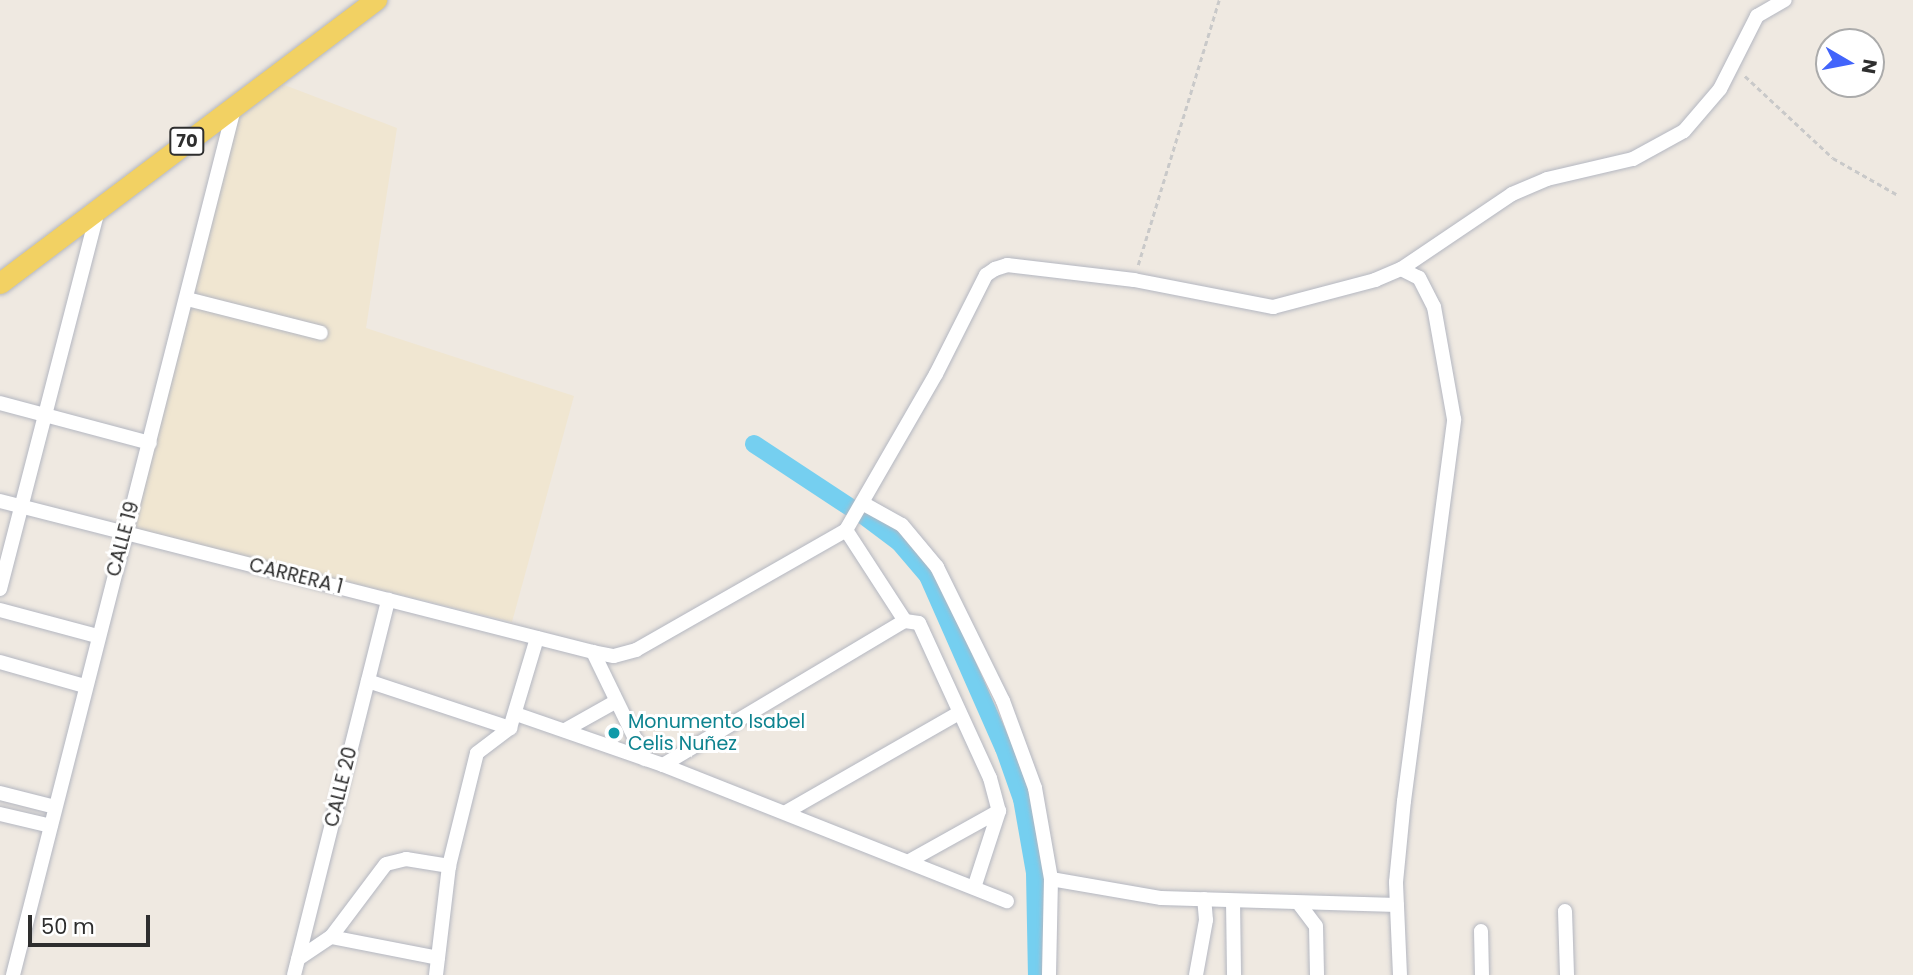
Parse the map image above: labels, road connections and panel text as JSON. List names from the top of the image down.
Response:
{
  "streets": {
    "main road": ["70"],
    "street": ["CALLE 19", "CARRERA 1", "CALLE 20"]
  },
  "crossings": [
    ["70", "CALLE 19"],
    ["CALLE 19", "CARRERA 1"],
    ["CARRERA 1", "CALLE 20"]
  ],
  "places": ["Monumento Isabel Celis Nuñez"],
  "scale_bar": "50 m",
  "north": "right"
}
